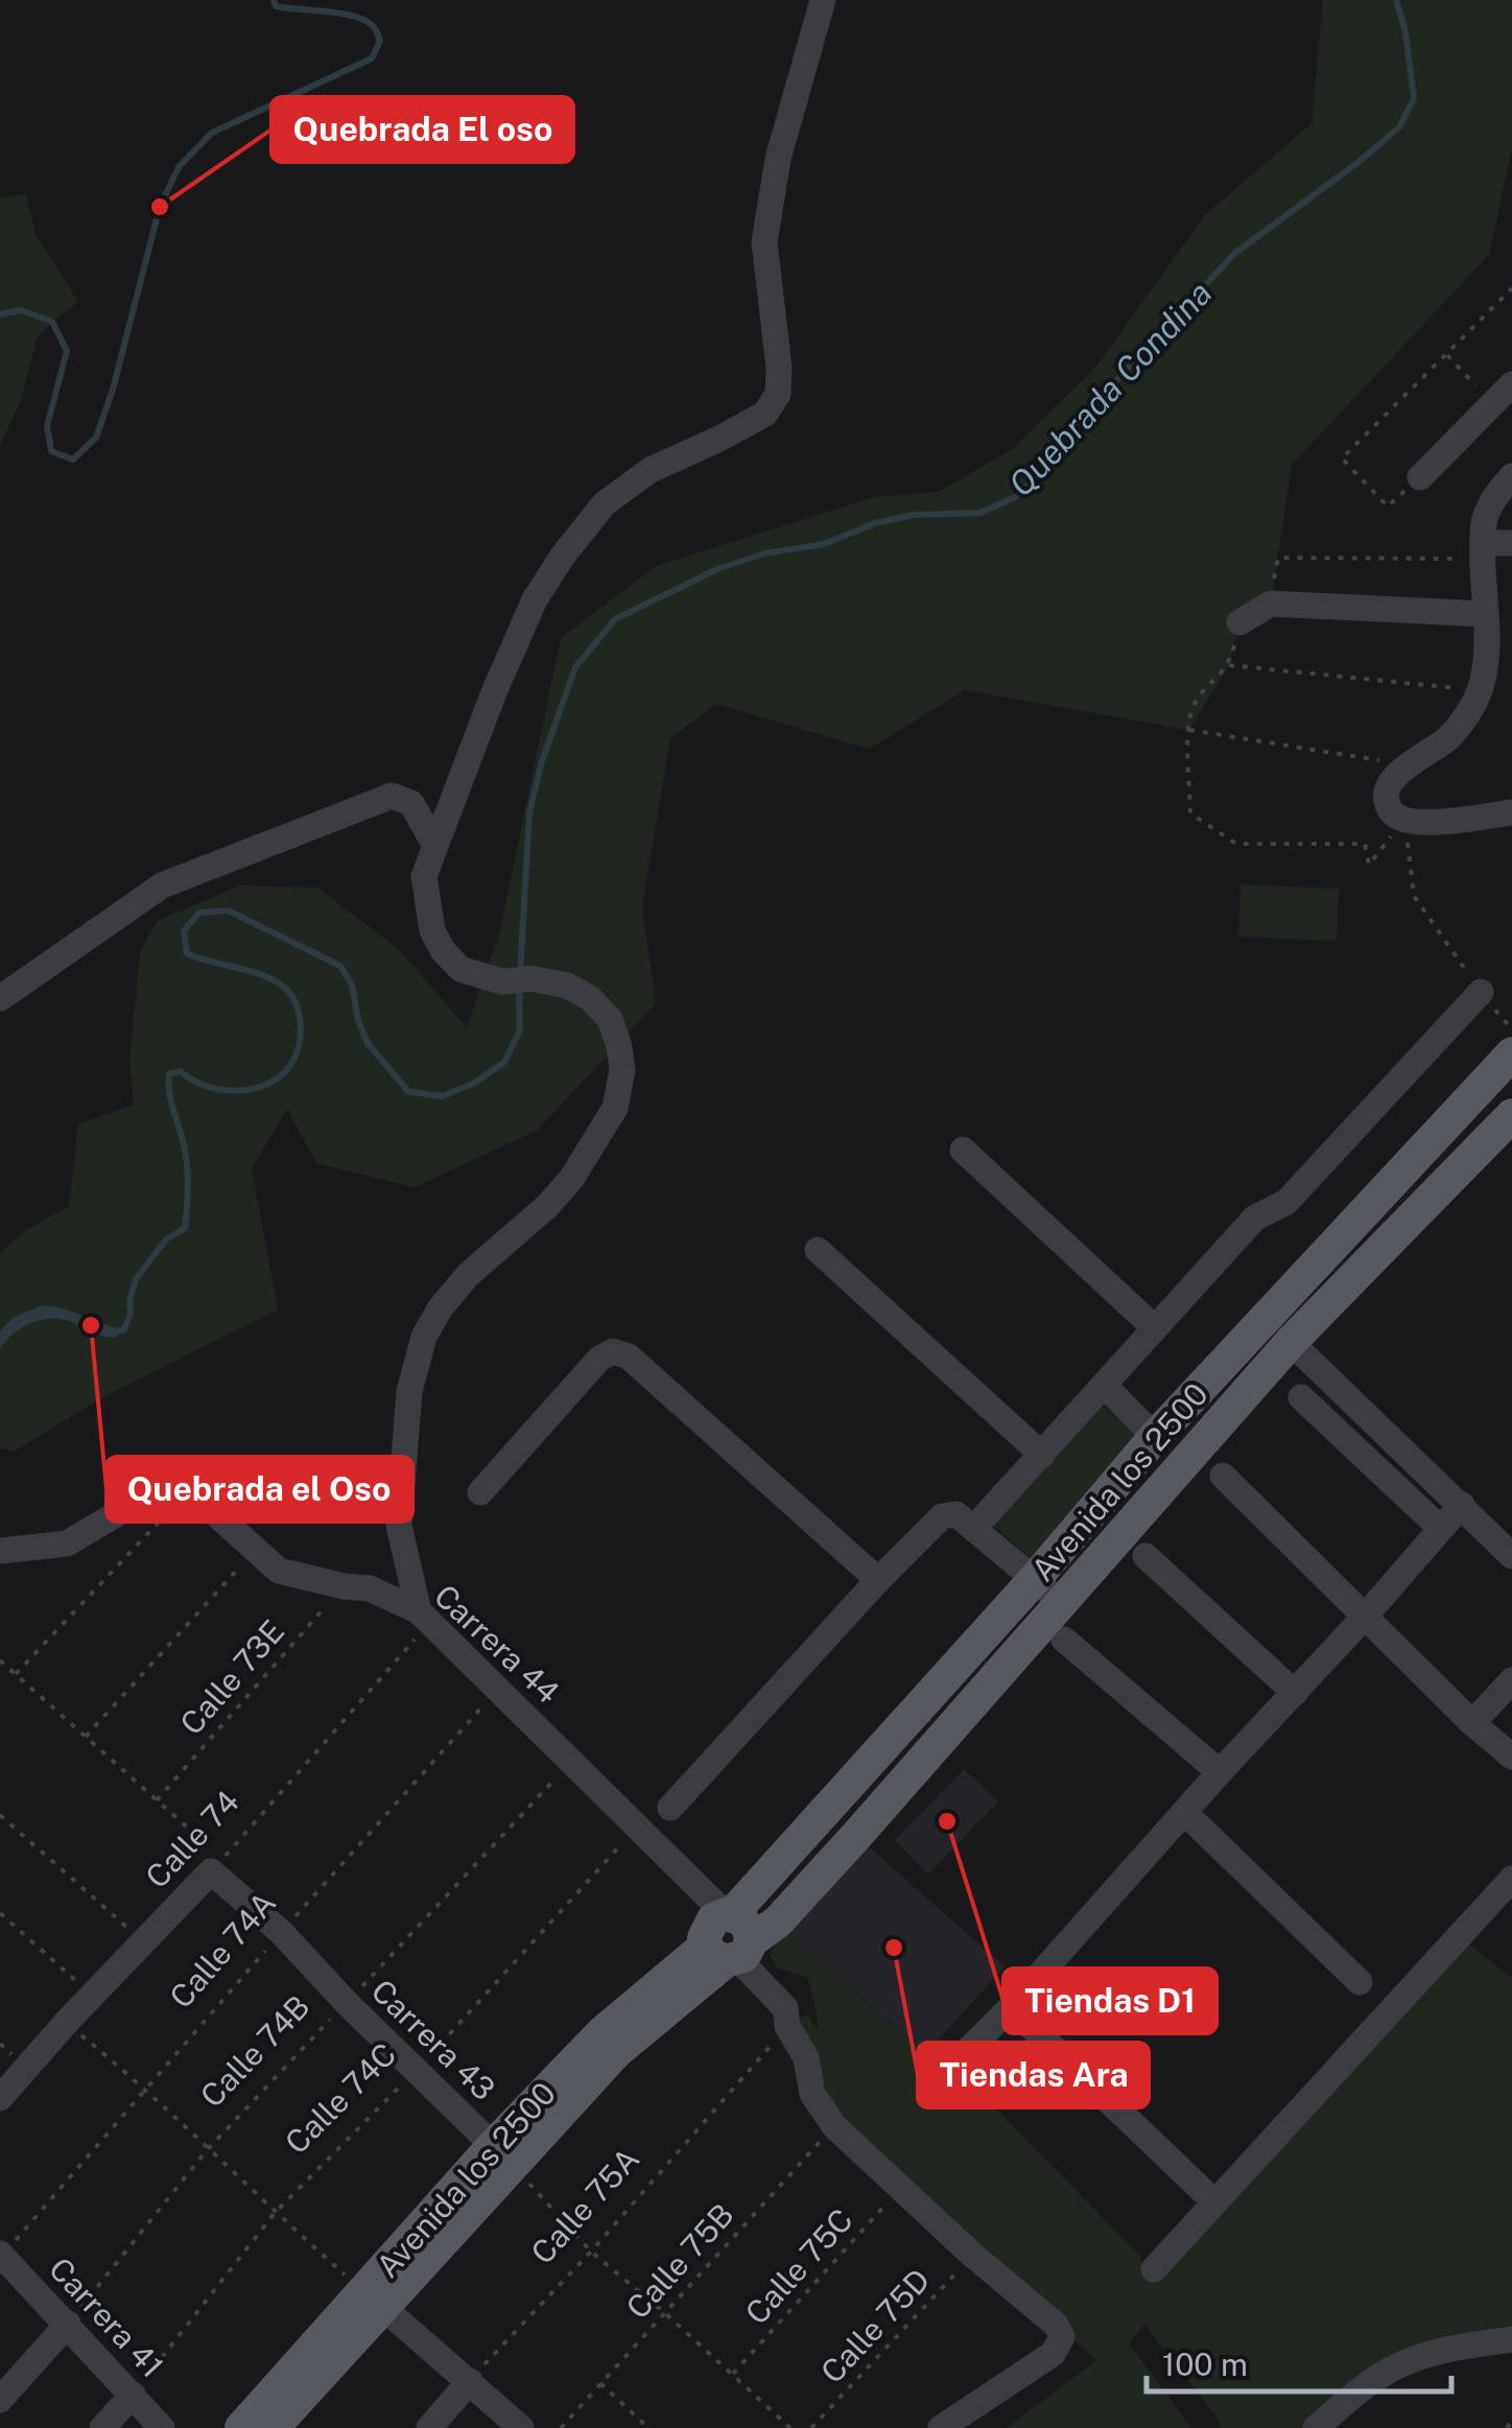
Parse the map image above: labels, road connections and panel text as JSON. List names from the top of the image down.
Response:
{
  "streets": {
    "main road": ["Avenida los 2500"],
    "street": [
      "Carrera 44",
      "Calle 74",
      "Carrera 43",
      "Carrera 41"
    ],
    "path": [
      "Calle 73E",
      "Calle 74A",
      "Calle 74B",
      "Calle 74C",
      "Calle 75A",
      "Calle 75B",
      "Calle 75C",
      "Calle 75D"
    ]
  },
  "crossings": [
    ["Avenida los 2500", "Carrera 44"],
    ["Avenida los 2500", "Carrera 43"],
    ["Carrera 44", "Calle 73E"],
    ["Carrera 44", "Calle 74"],
    ["Carrera 44", "Calle 74A"],
    ["Carrera 44", "Calle 74B"],
    ["Carrera 44", "Calle 74C"],
    ["Carrera 44", "Calle 75A"],
    ["Carrera 44", "Calle 75B"],
    ["Carrera 44", "Calle 75C"],
    ["Carrera 44", "Calle 75D"],
    ["Calle 74", "Carrera 43"],
    ["Calle 74A", "Carrera 43"],
    ["Calle 74A", "Carrera 41"],
    ["Carrera 43", "Calle 74B"],
    ["Carrera 43", "Calle 74C"],
    ["Calle 74B", "Carrera 41"],
    ["Calle 74C", "Carrera 41"]
  ],
  "water": ["Quebrada Condina"],
  "places": [
    "Quebrada El oso",
    "Quebrada el Oso",
    "Tiendas D1",
    "Tiendas Ara"
  ],
  "scale_bar": "100 m"
}
